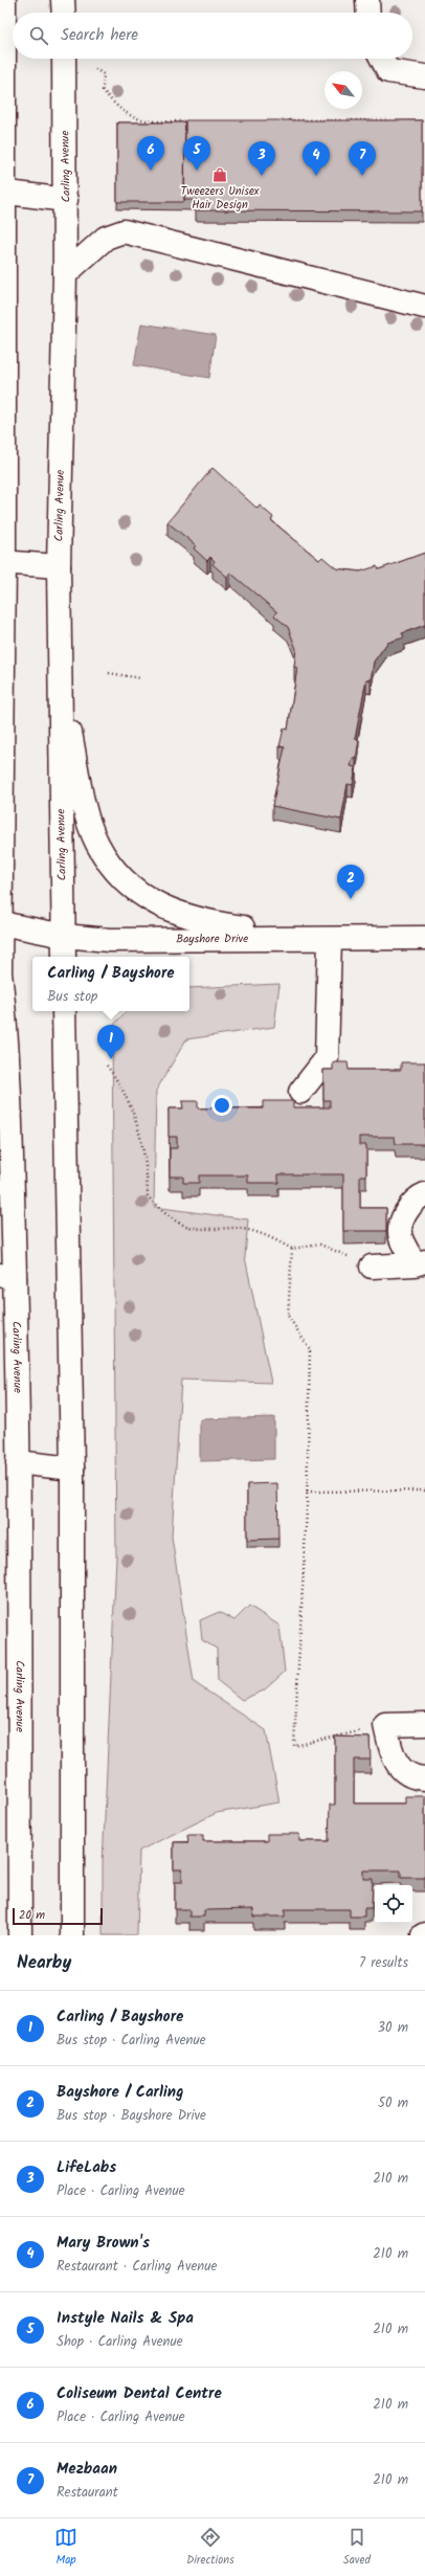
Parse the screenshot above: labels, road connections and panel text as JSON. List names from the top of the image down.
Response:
{
  "streets": {
    "main road": ["Carling Avenue", "Bayshore Drive"]
  },
  "crossings": [
    ["Carling Avenue", "Bayshore Drive"]
  ],
  "places": {
    "shop": ["Tweezers Unisex Hair Design"]
  },
  "scale_bar": "20 m",
  "north": "top left",
  "page": {
    "search": "Search here",
    "pins": [
      "5",
      "6",
      "3",
      "4",
      "7",
      "2",
      "1"
    ],
    "popup": ["Carling / Bayshore", "Bus stop"],
    "scale": "20 m",
    "heading": ["Nearby", "7 results"],
    "list": [
      {
        "mark": "1",
        "name": "Carling / Bayshore",
        "note": "Bus stop · Carling Avenue",
        "value": "30 m"
      },
      {
        "mark": "2",
        "name": "Bayshore / Carling",
        "note": "Bus stop · Bayshore Drive",
        "value": "50 m"
      },
      {
        "mark": "3",
        "name": "LifeLabs",
        "note": "Place · Carling Avenue",
        "value": "210 m"
      },
      {
        "mark": "4",
        "name": "Mary Brown's",
        "note": "Restaurant · Carling Avenue",
        "value": "210 m"
      },
      {
        "mark": "5",
        "name": "Instyle Nails & Spa",
        "note": "Shop · Carling Avenue",
        "value": "210 m"
      },
      {
        "mark": "6",
        "name": "Coliseum Dental Centre",
        "note": "Place · Carling Avenue",
        "value": "210 m"
      },
      {
        "mark": "7",
        "name": "Mezbaan",
        "note": "Restaurant",
        "value": "210 m"
      }
    ],
    "nav": ["Map", "Directions", "Saved"]
  }
}
